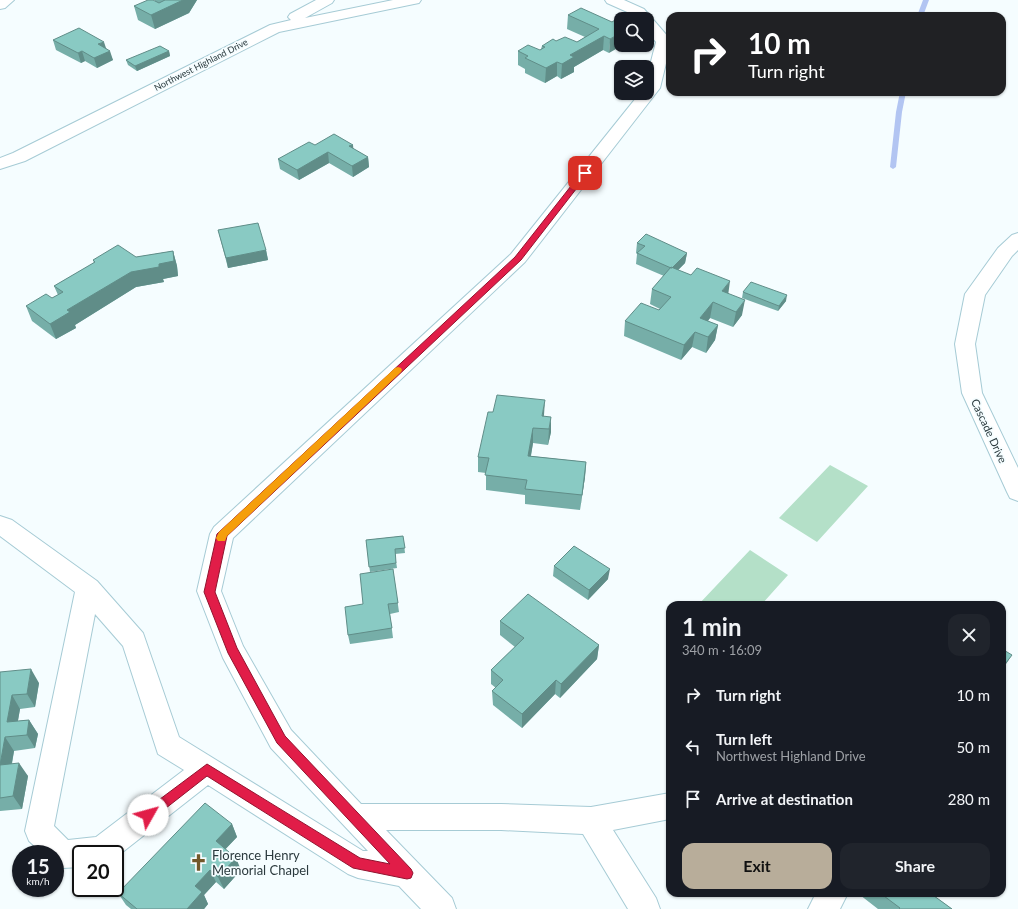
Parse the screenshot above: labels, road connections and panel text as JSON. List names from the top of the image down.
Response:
{
  "streets": {
    "street": ["Northwest Highland Drive", "Cascade Drive"]
  },
  "places": {
    "church": ["Florence Henry Memorial Chapel"]
  },
  "page": {
    "turn": ["10 m", "Turn right"],
    "heading": ["1 min", "340 m · 16:09"],
    "list": [
      {
        "name": "Turn right",
        "value": "10 m"
      },
      {
        "name": "Turn left",
        "note": "Northwest Highland Drive",
        "value": "50 m"
      },
      {
        "name": "Arrive at destination",
        "value": "280 m"
      }
    ],
    "buttons": ["Exit", "Share"],
    "speed": "15 km/h",
    "limit": "20"
  }
}
